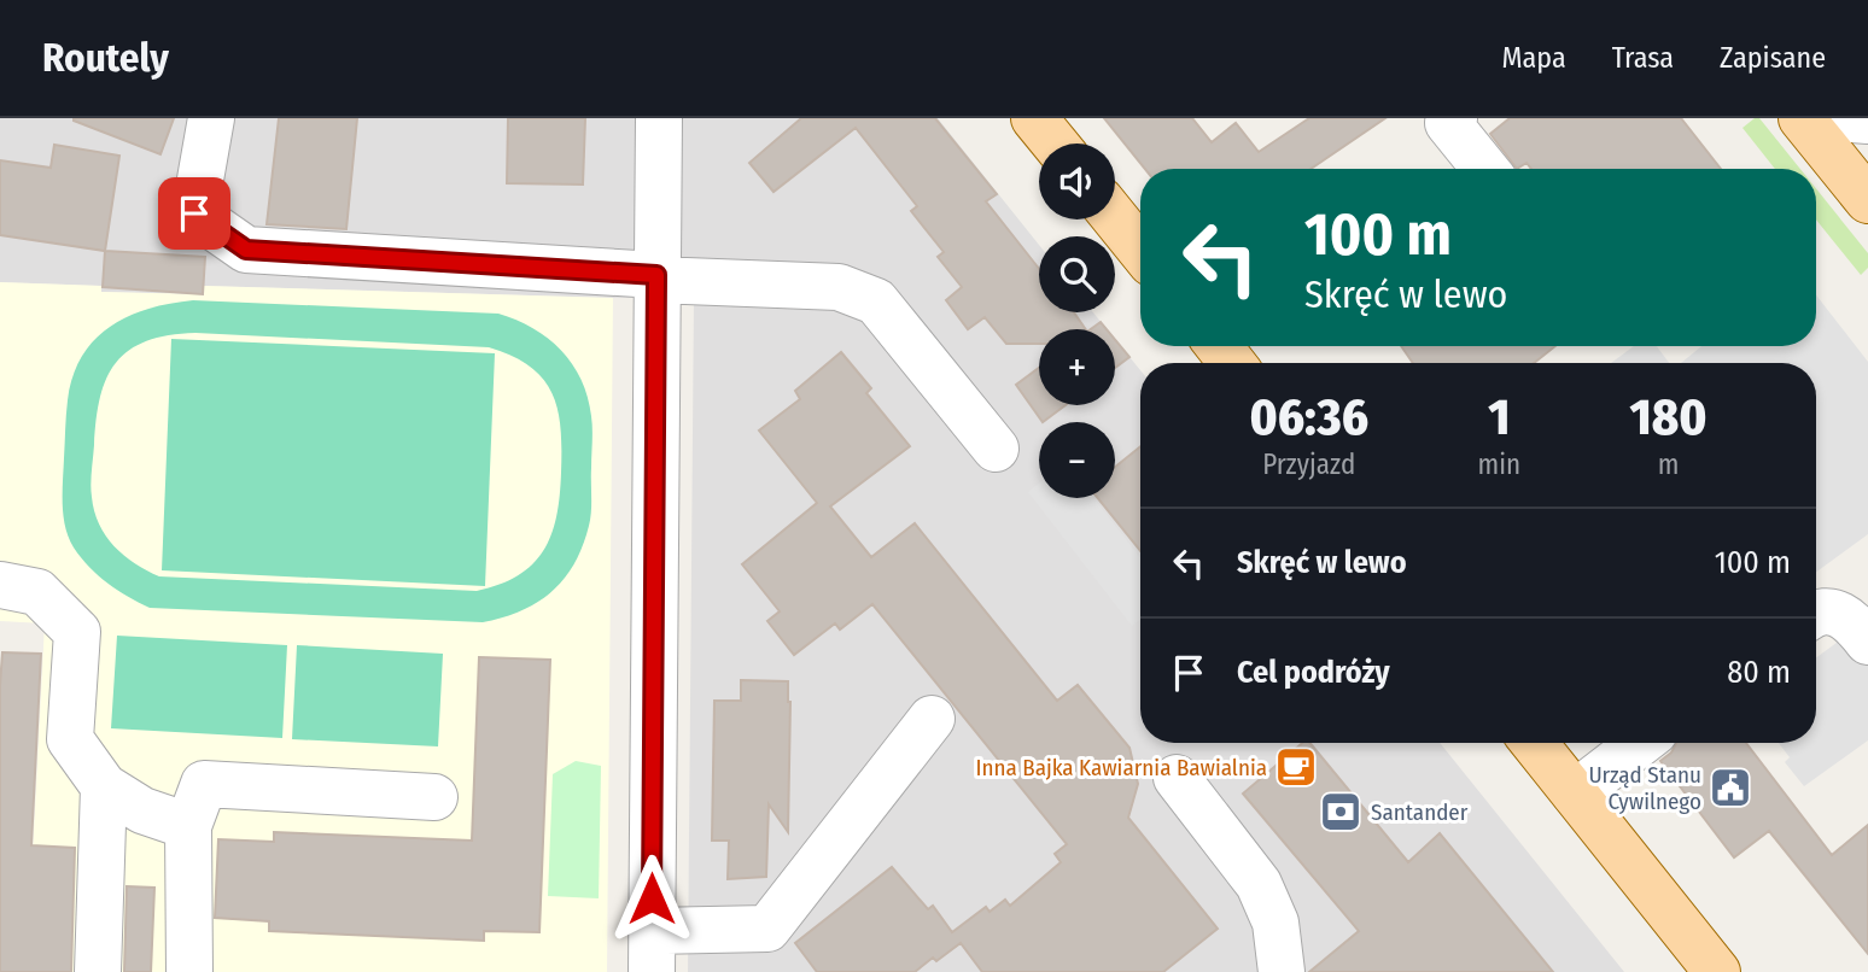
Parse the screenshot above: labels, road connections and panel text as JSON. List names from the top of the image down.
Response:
{
  "places": {
    "cafe": ["Inna Bajka Kawiarnia Bawialnia"],
    "public building": ["Urząd Stanu Cywilnego"],
    "bank": ["Santander"]
  },
  "page": {
    "header": "Routely",
    "nav": ["Mapa", "Trasa", "Zapisane"],
    "map_buttons": ["+", "−"],
    "turn": ["100 m", "Skręć w lewo"],
    "eta": [
      "06:36",
      "Przyjazd",
      "1",
      "min",
      "180",
      "m"
    ],
    "list": [
      {
        "name": "Skręć w lewo",
        "value": "100 m"
      },
      {
        "name": "Cel podróży",
        "value": "80 m"
      }
    ]
  }
}
